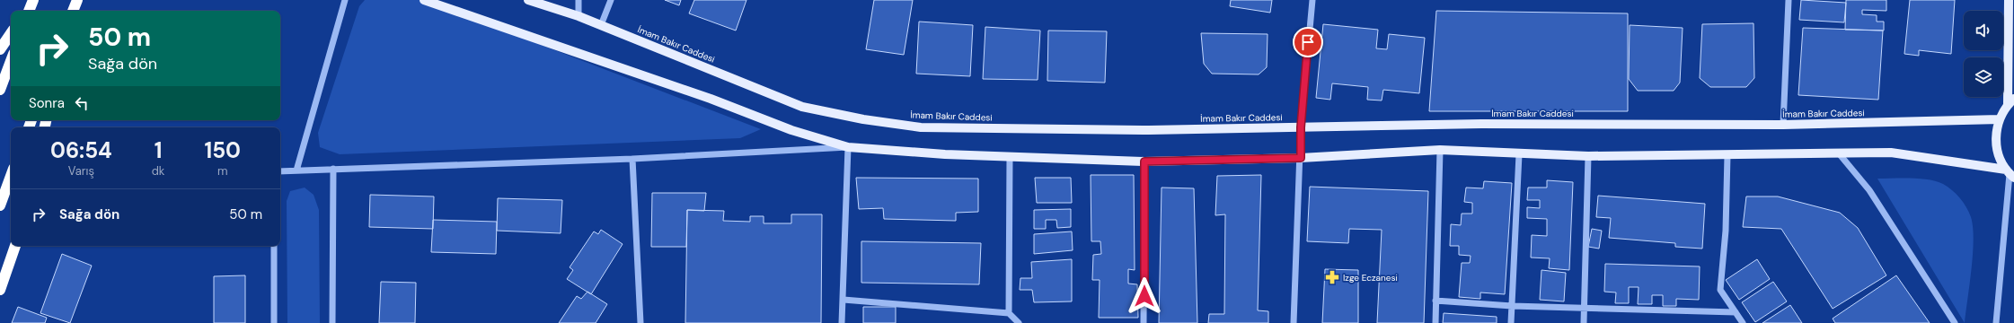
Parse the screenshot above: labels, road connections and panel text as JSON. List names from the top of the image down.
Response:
{
  "streets": {
    "main road": ["İmam Bakır Caddesi"]
  },
  "places": {
    "pharmacy": ["Izge Eczanesi"]
  },
  "page": {
    "turn": ["50 m", "Sağa dön"],
    "then": "Sonra",
    "eta": [
      "06:54",
      "Varış",
      "1",
      "dk",
      "150",
      "m"
    ],
    "list": [
      {
        "name": "Sağa dön",
        "value": "50 m"
      }
    ]
  }
}
